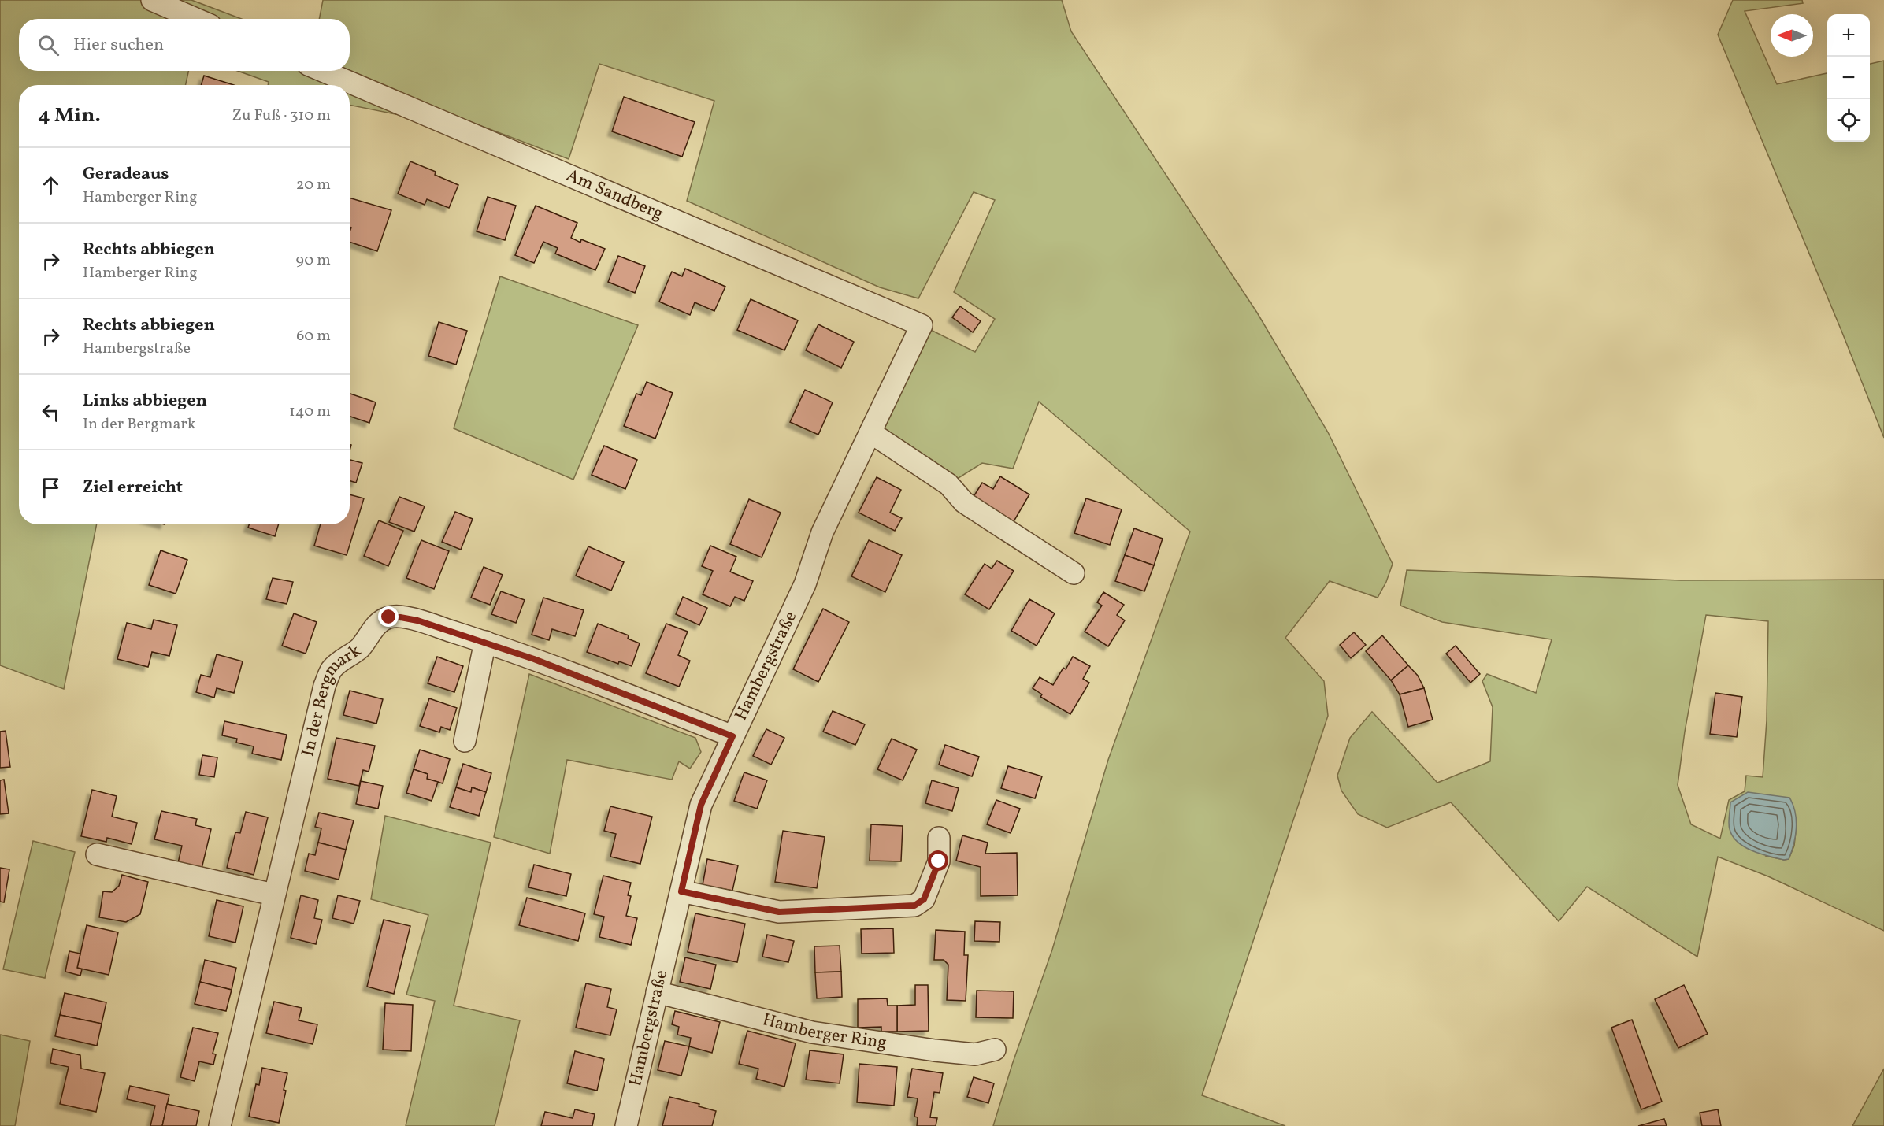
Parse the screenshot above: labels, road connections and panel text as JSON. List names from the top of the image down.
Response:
{
  "streets": {
    "street": [
      "Am Sandberg",
      "Hambergstraße",
      "In der Bergmark",
      "Hamberger Ring"
    ]
  },
  "crossings": [
    ["Am Sandberg", "Hambergstraße"],
    ["Hambergstraße", "In der Bergmark"],
    ["Hambergstraße", "Hamberger Ring"]
  ],
  "north": "left",
  "page": {
    "map_buttons": ["+", "−"],
    "search": "Hier suchen",
    "heading": ["4 Min.", "Zu Fuß · 310 m"],
    "list": [
      ["Geradeaus", "Hamberger Ring", "20 m"],
      ["Rechts abbiegen", "Hamberger Ring", "90 m"],
      ["Rechts abbiegen", "Hambergstraße", "60 m"],
      ["Links abbiegen", "In der Bergmark", "140 m"],
      "Ziel erreicht"
    ]
  }
}
